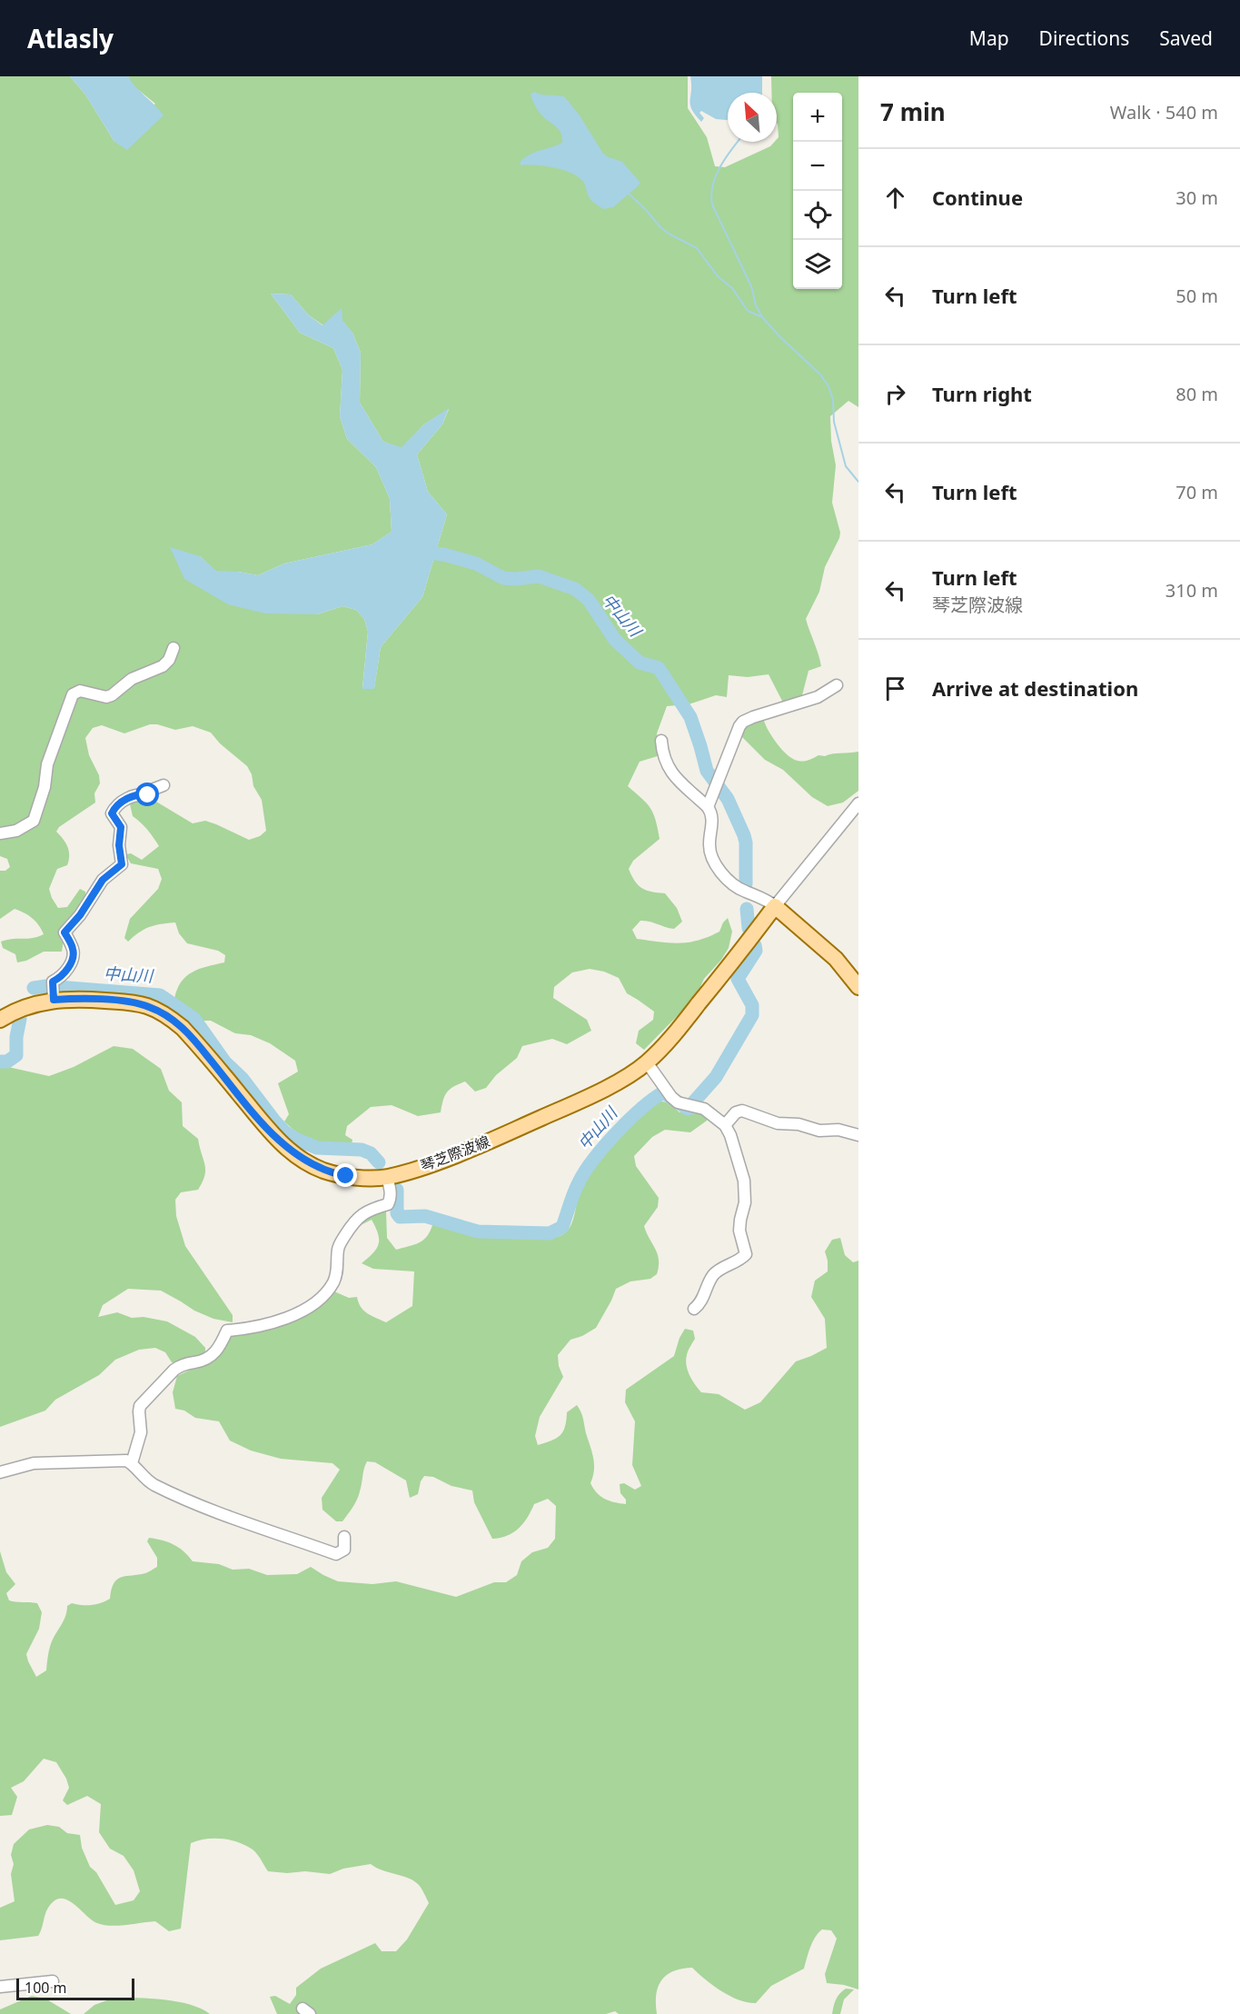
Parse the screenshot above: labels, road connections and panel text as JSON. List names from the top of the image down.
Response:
{
  "streets": {
    "main road": ["琴芝際波線"]
  },
  "water": ["中山川"],
  "scale_bar": "100 m",
  "north": "top left",
  "page": {
    "header": "Atlasly",
    "nav": ["Map", "Directions", "Saved"],
    "heading": ["7 min", "Walk · 540 m"],
    "map_buttons": ["+", "−"],
    "list": [
      ["Continue", "30 m"],
      ["Turn left", "50 m"],
      ["Turn right", "80 m"],
      ["Turn left", "70 m"],
      ["Turn left", "琴芝際波線", "310 m"],
      "Arrive at destination"
    ],
    "scale": "100 m"
  }
}
